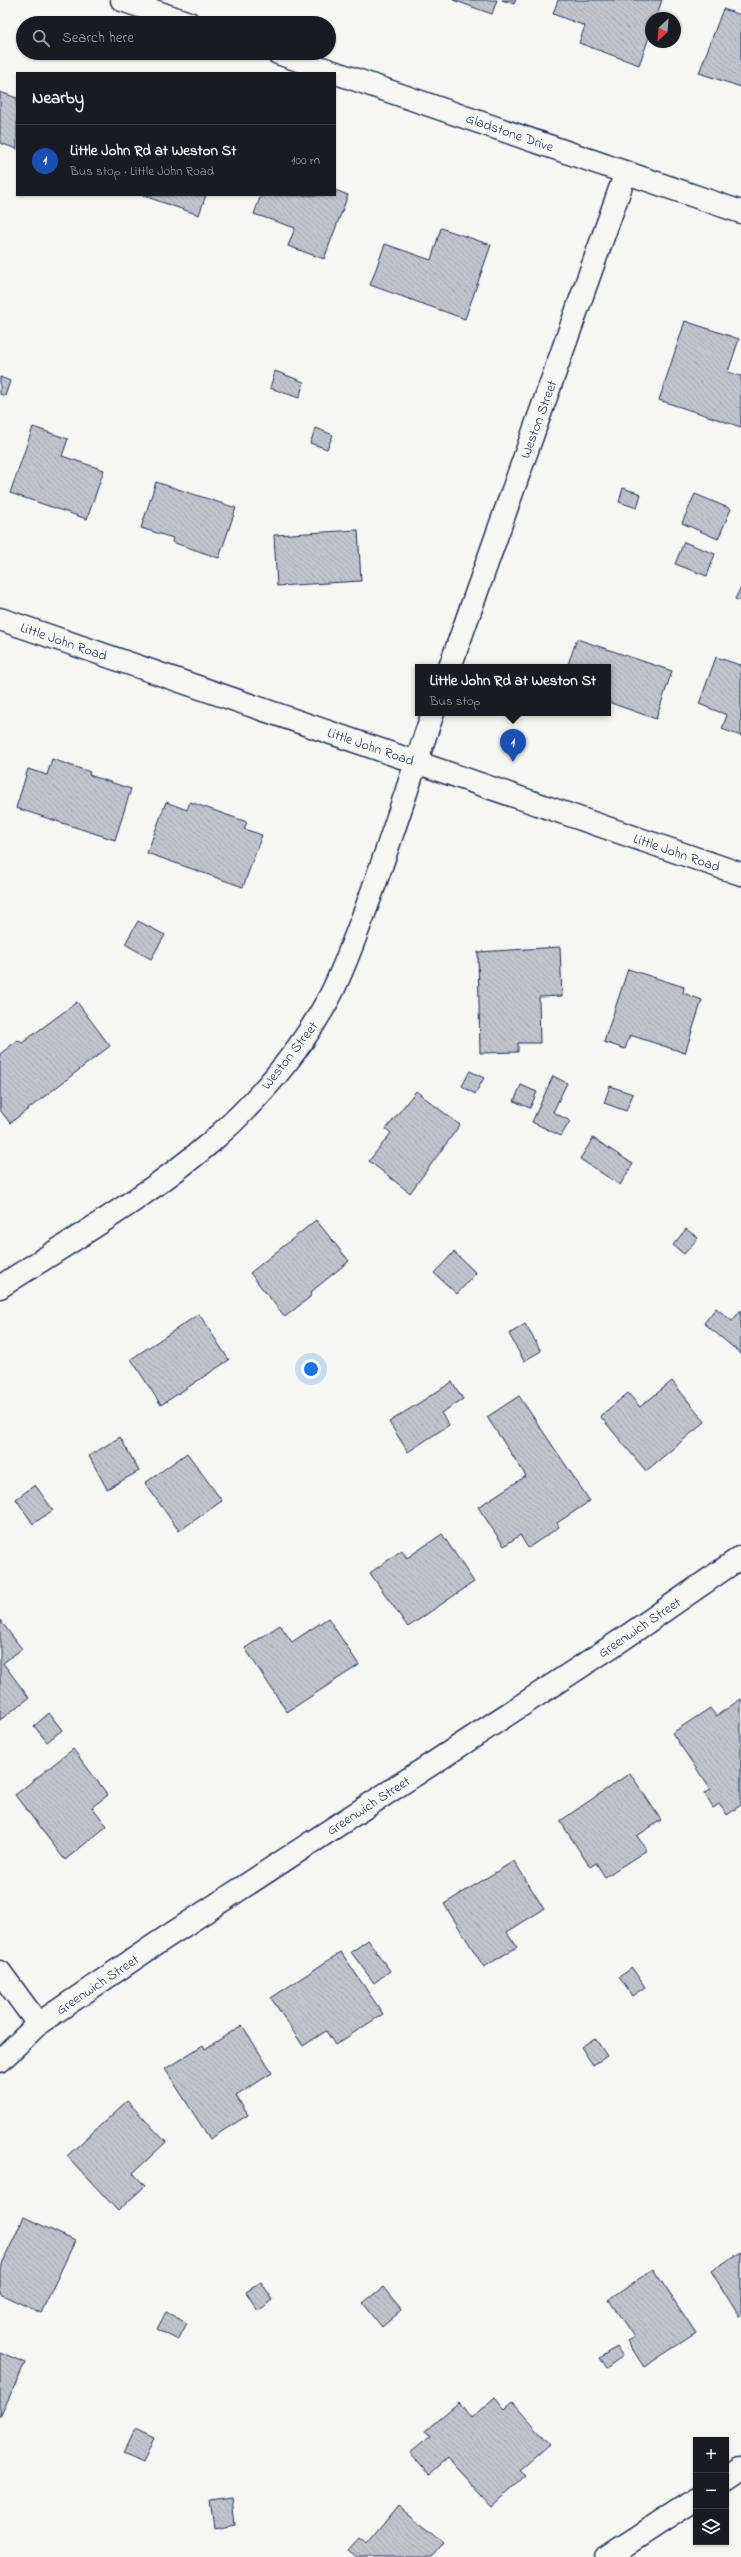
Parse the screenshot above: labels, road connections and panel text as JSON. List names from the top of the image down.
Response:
{
  "streets": {
    "street": [
      "Gladstone Drive",
      "Weston Street",
      "Little John Road",
      "Greenwich Street"
    ]
  },
  "crossings": [
    ["Gladstone Drive", "Weston Street"],
    ["Weston Street", "Little John Road"]
  ],
  "north": "bottom left",
  "page": {
    "search": "Search here",
    "heading": "Nearby",
    "list": [
      {
        "mark": "1",
        "name": "Little John Rd at Weston St",
        "note": "Bus stop · Little John Road",
        "value": "100 m"
      }
    ],
    "popup": ["Little John Rd at Weston St", "Bus stop"],
    "pins": "1",
    "map_buttons": ["+", "−"]
  }
}
